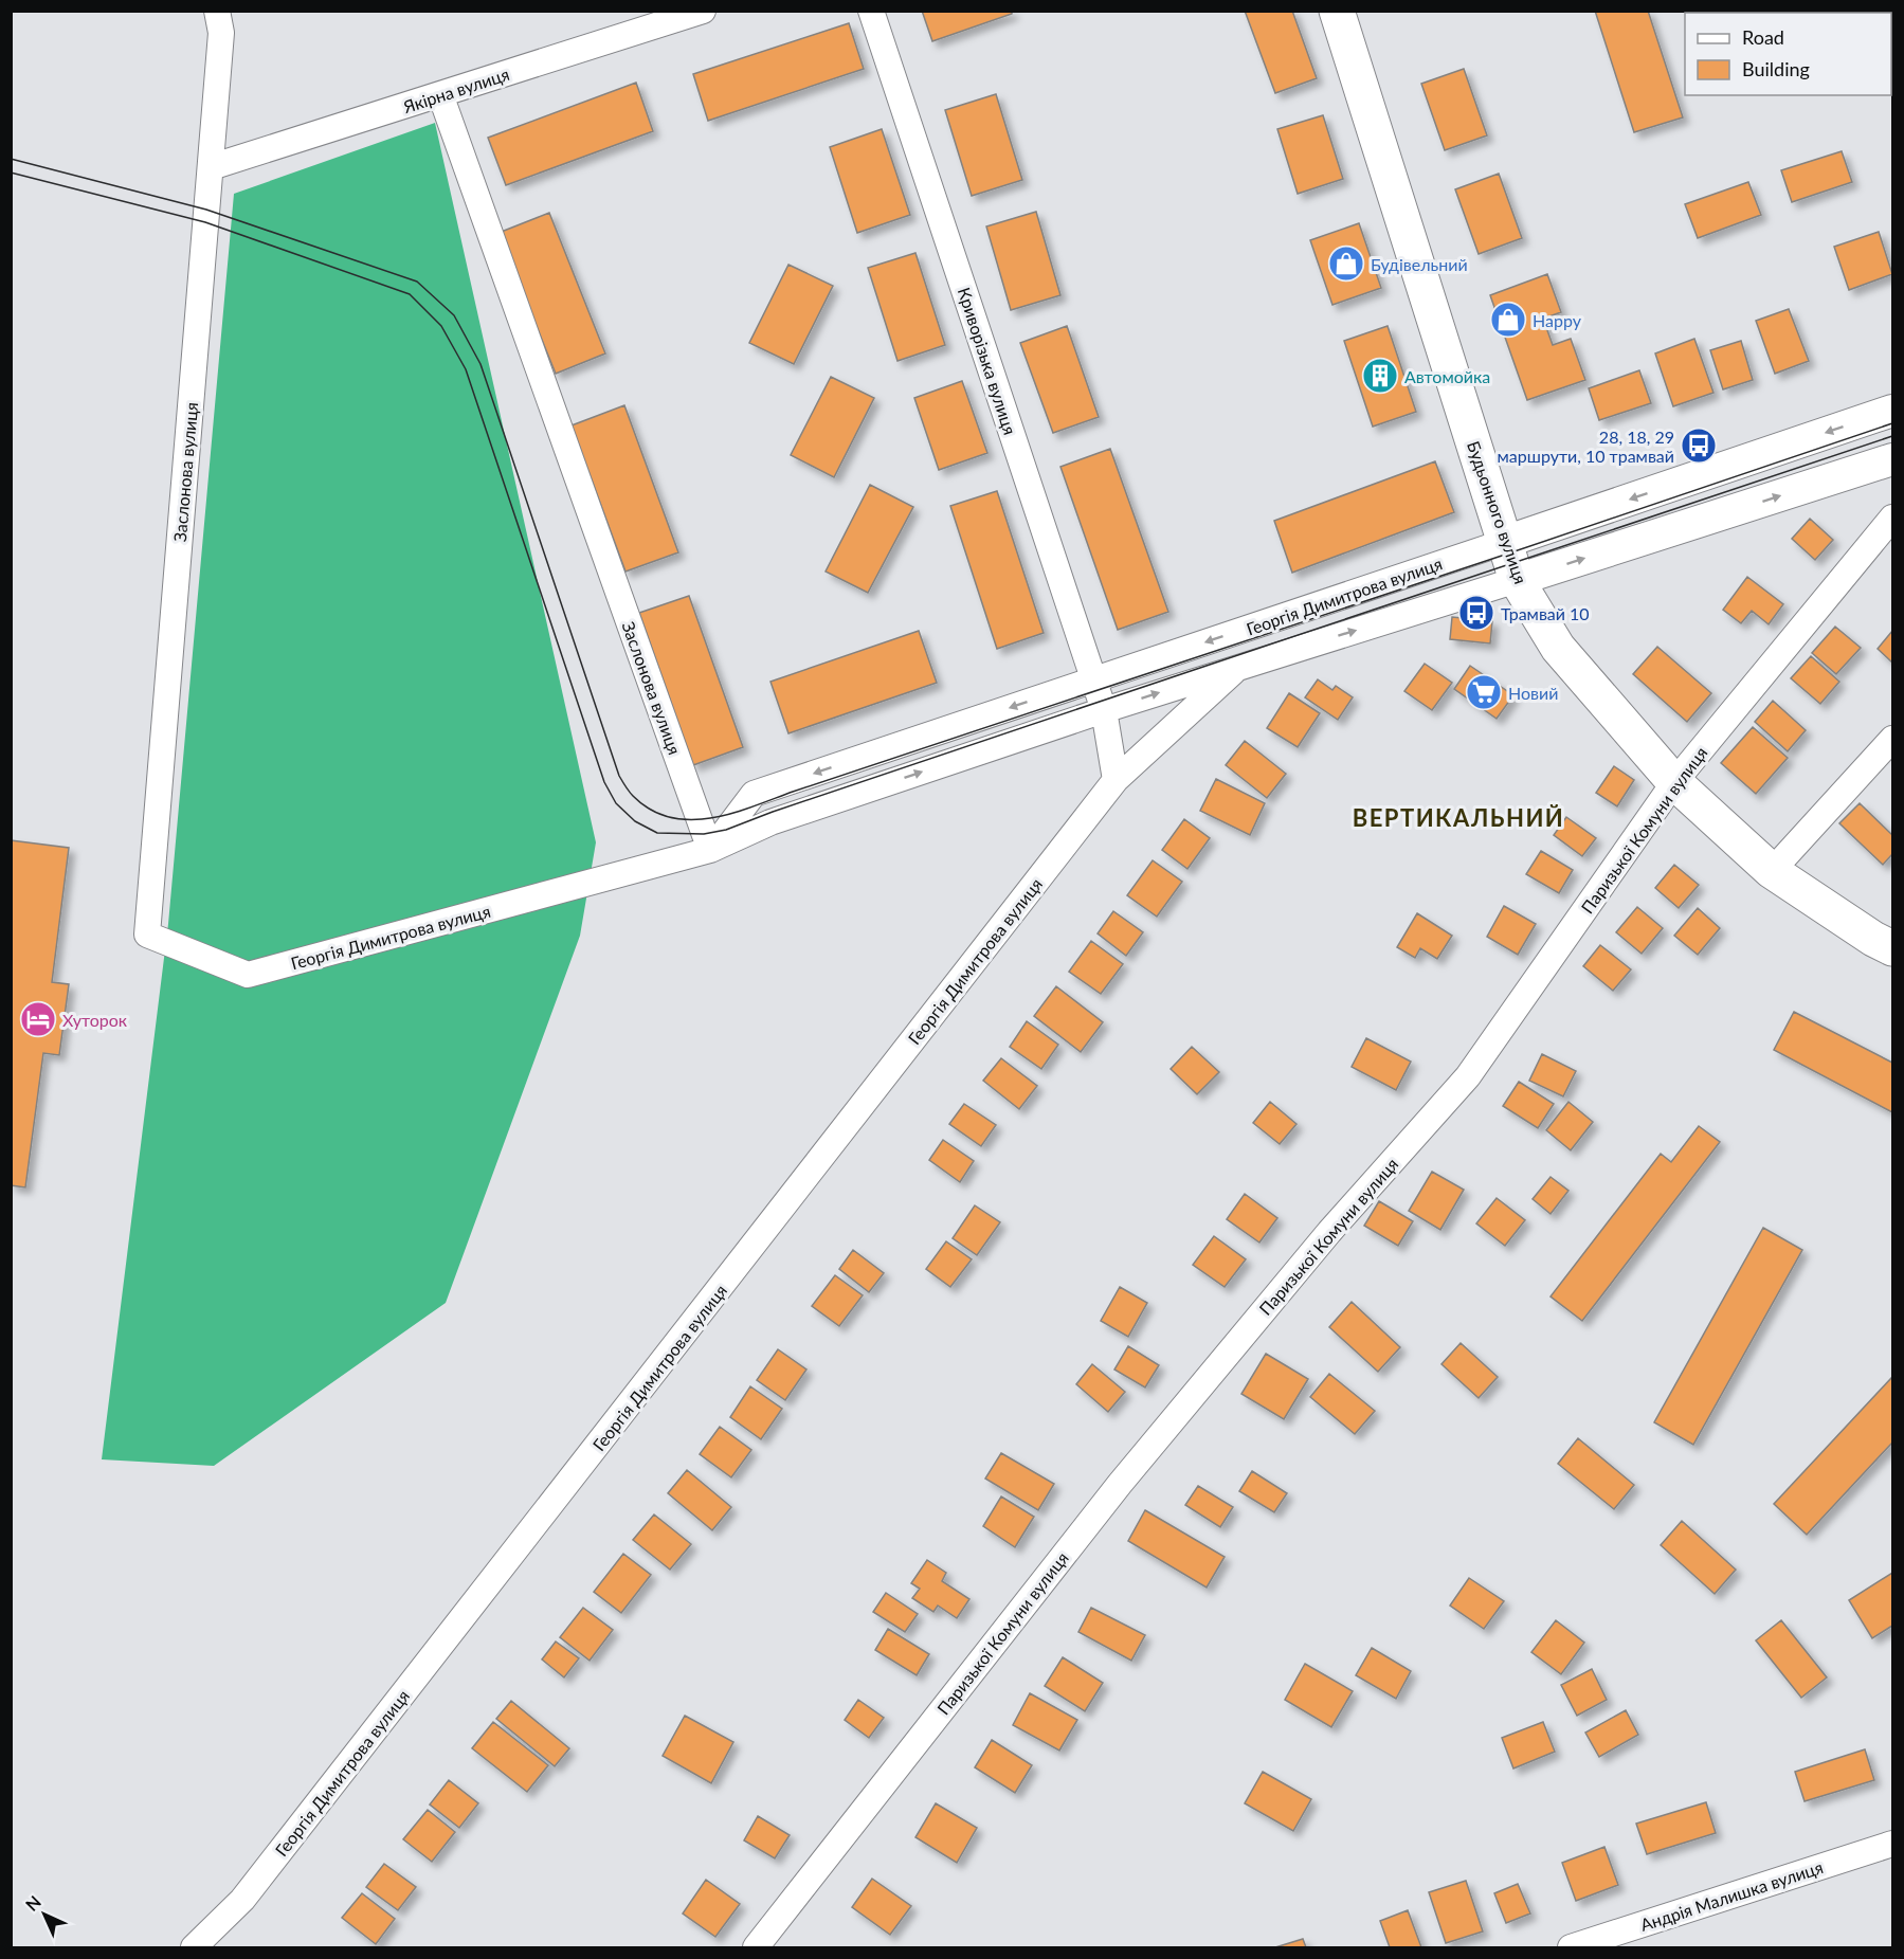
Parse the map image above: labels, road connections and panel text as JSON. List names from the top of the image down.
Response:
{
  "streets": {
    "main road": ["Будьонного вулиця"],
    "street": [
      "Якірна вулиця",
      "Криворізька вулиця",
      "Заслонова вулиця",
      "Георгія Димитрова вулиця",
      "Паризької Комуни вулиця",
      "Андрія Малишка вулиця"
    ]
  },
  "crossings": [
    ["Якірна вулиця", "Заслонова вулиця"],
    ["Криворізька вулиця", "Георгія Димитрова вулиця"],
    ["Заслонова вулиця", "Георгія Димитрова вулиця"],
    ["Будьонного вулиця", "Георгія Димитрова вулиця"],
    ["Будьонного вулиця", "Паризької Комуни вулиця"]
  ],
  "districts": ["ВЕРТИКАЛЬНИЙ"],
  "places": {
    "shop": ["Будівельний", "Happy"],
    "building": ["Автомойка"],
    "bus stop": ["28, 18, 29 маршрути, 10 трамвай", "Трамвай 10"],
    "supermarket": ["Новий"],
    "hotel": ["Хуторок"]
  },
  "legend": ["Road", "Building"],
  "north": "top left"
}
